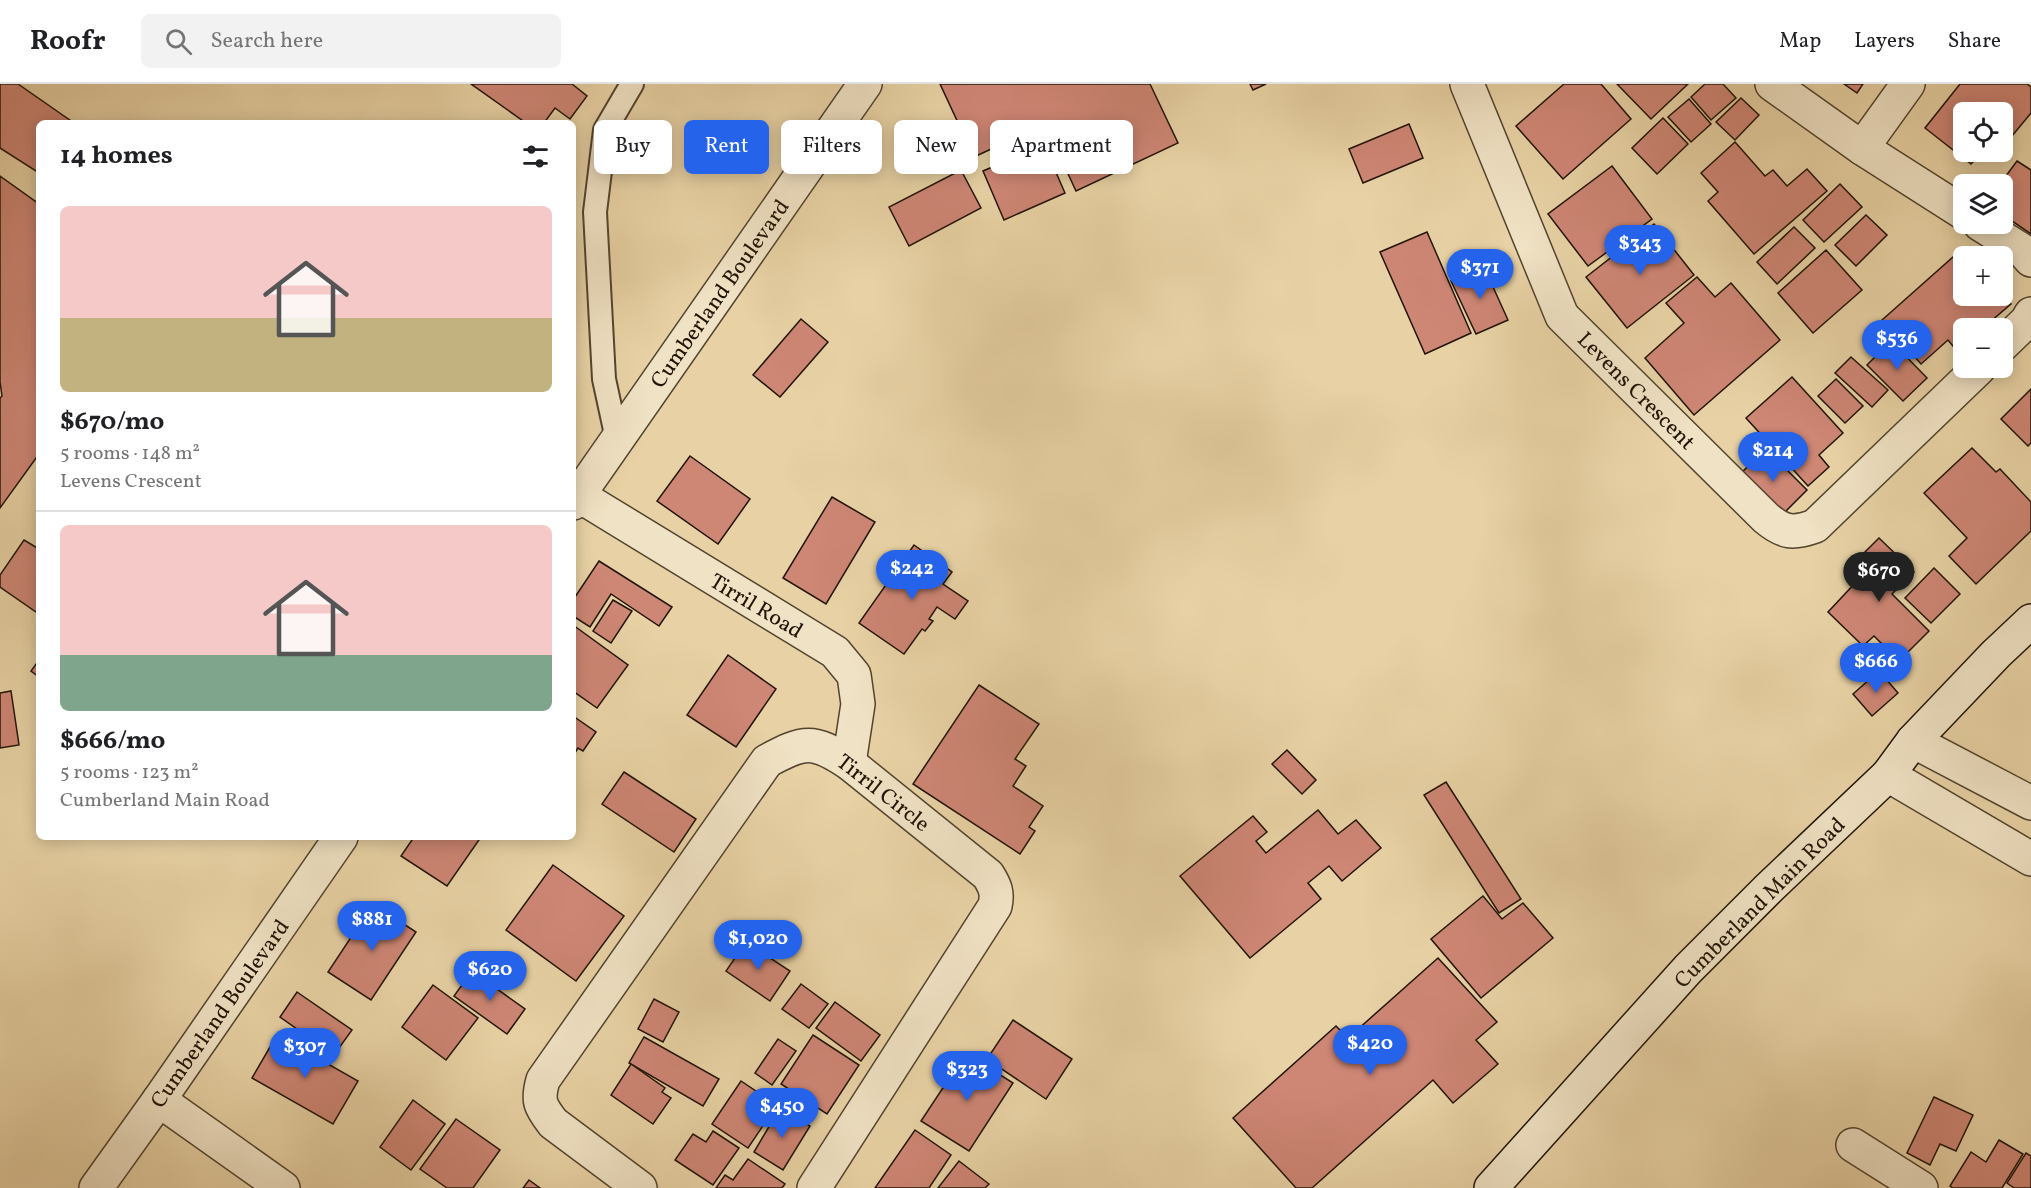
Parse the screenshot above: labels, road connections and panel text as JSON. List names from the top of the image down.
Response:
{
  "streets": {
    "street": [
      "Cumberland Boulevard",
      "Levens Crescent",
      "Tirril Road",
      "Tirril Circle",
      "Cumberland Main Road"
    ]
  },
  "crossings": [
    ["Cumberland Boulevard", "Tirril Road"],
    ["Tirril Road", "Tirril Circle"]
  ],
  "page": {
    "header": "Roofr",
    "search": "Search here",
    "nav": ["Map", "Layers", "Share"],
    "map_buttons": ["+", "−"],
    "chip": [
      "Buy",
      "Rent",
      "Filters",
      "New",
      "Apartment"
    ],
    "heading": "14 homes",
    "list": [
      {
        "name": "$670/mo",
        "note": "5 rooms · 148 m² · Levens Crescent"
      },
      {
        "name": "$666/mo",
        "note": "5 rooms · 123 m² · Cumberland Main Road"
      }
    ],
    "price": [
      "$343",
      "$371",
      "$536",
      "$214",
      "$242",
      "$670",
      "$666",
      "$881",
      "$1,020",
      "$620",
      "$420",
      "$307",
      "$323",
      "$450"
    ]
  }
}
